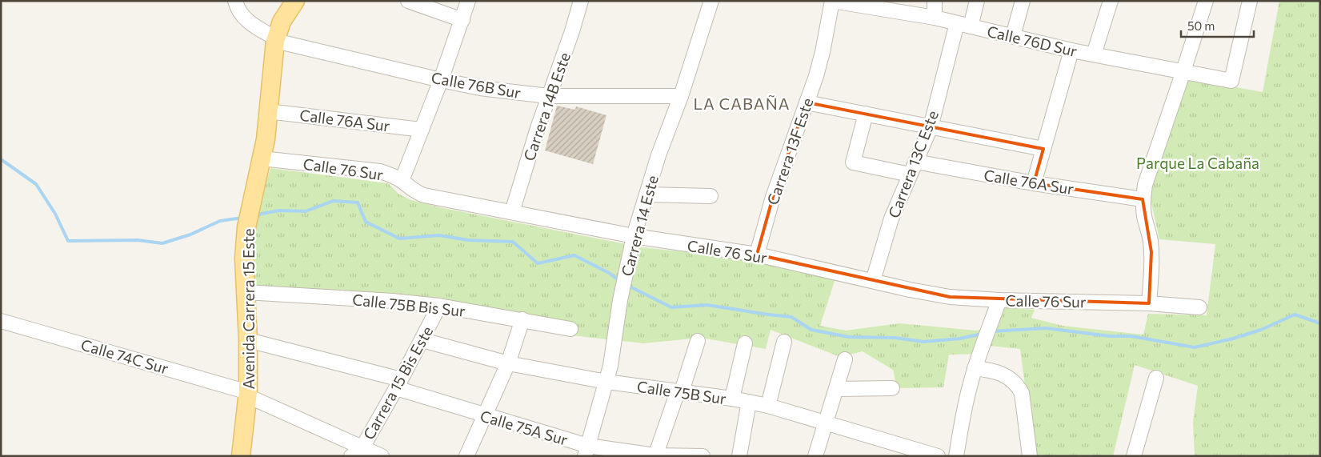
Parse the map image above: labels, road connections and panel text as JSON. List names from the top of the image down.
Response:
{
  "streets": {
    "main road": ["Avenida Carrera 15 Este"],
    "street": [
      "Calle 76D Sur",
      "Calle 76B Sur",
      "Carrera 14B Este",
      "Calle 76A Sur",
      "Carrera 13F Este",
      "Carrera 13C Este",
      "Calle 76 Sur",
      "Carrera 14 Este",
      "Calle 75B Bis Sur",
      "Calle 74C Sur",
      "Carrera 15 Bis Este",
      "Calle 75B Sur",
      "Calle 75A Sur"
    ]
  },
  "crossings": [
    ["Calle 76D Sur", "Carrera 13F Este"],
    ["Calle 76D Sur", "Carrera 13C Este"],
    ["Calle 76B Sur", "Carrera 14B Este"],
    ["Calle 76B Sur", "Carrera 14 Este"],
    ["Calle 76B Sur", "Avenida Carrera 15 Este"],
    ["Carrera 14B Este", "Calle 76 Sur"],
    ["Calle 76A Sur", "Carrera 13C Este"],
    ["Calle 76A Sur", "Avenida Carrera 15 Este"],
    ["Carrera 13F Este", "Calle 76 Sur"],
    ["Carrera 13C Este", "Calle 76 Sur"],
    ["Calle 76 Sur", "Carrera 14 Este"],
    ["Calle 76 Sur", "Avenida Carrera 15 Este"],
    ["Carrera 14 Este", "Calle 75B Sur"],
    ["Carrera 14 Este", "Calle 75A Sur"],
    ["Calle 75B Bis Sur", "Avenida Carrera 15 Este"],
    ["Calle 75B Bis Sur", "Carrera 15 Bis Este"],
    ["Avenida Carrera 15 Este", "Calle 74C Sur"],
    ["Avenida Carrera 15 Este", "Calle 75A Sur"],
    ["Calle 74C Sur", "Carrera 15 Bis Este"],
    ["Carrera 15 Bis Este", "Calle 75B Sur"],
    ["Carrera 15 Bis Este", "Calle 75A Sur"]
  ],
  "districts": ["LA CABAÑA"],
  "parks": ["Parque La Cabaña"],
  "scale_bar": "50 m"
}
